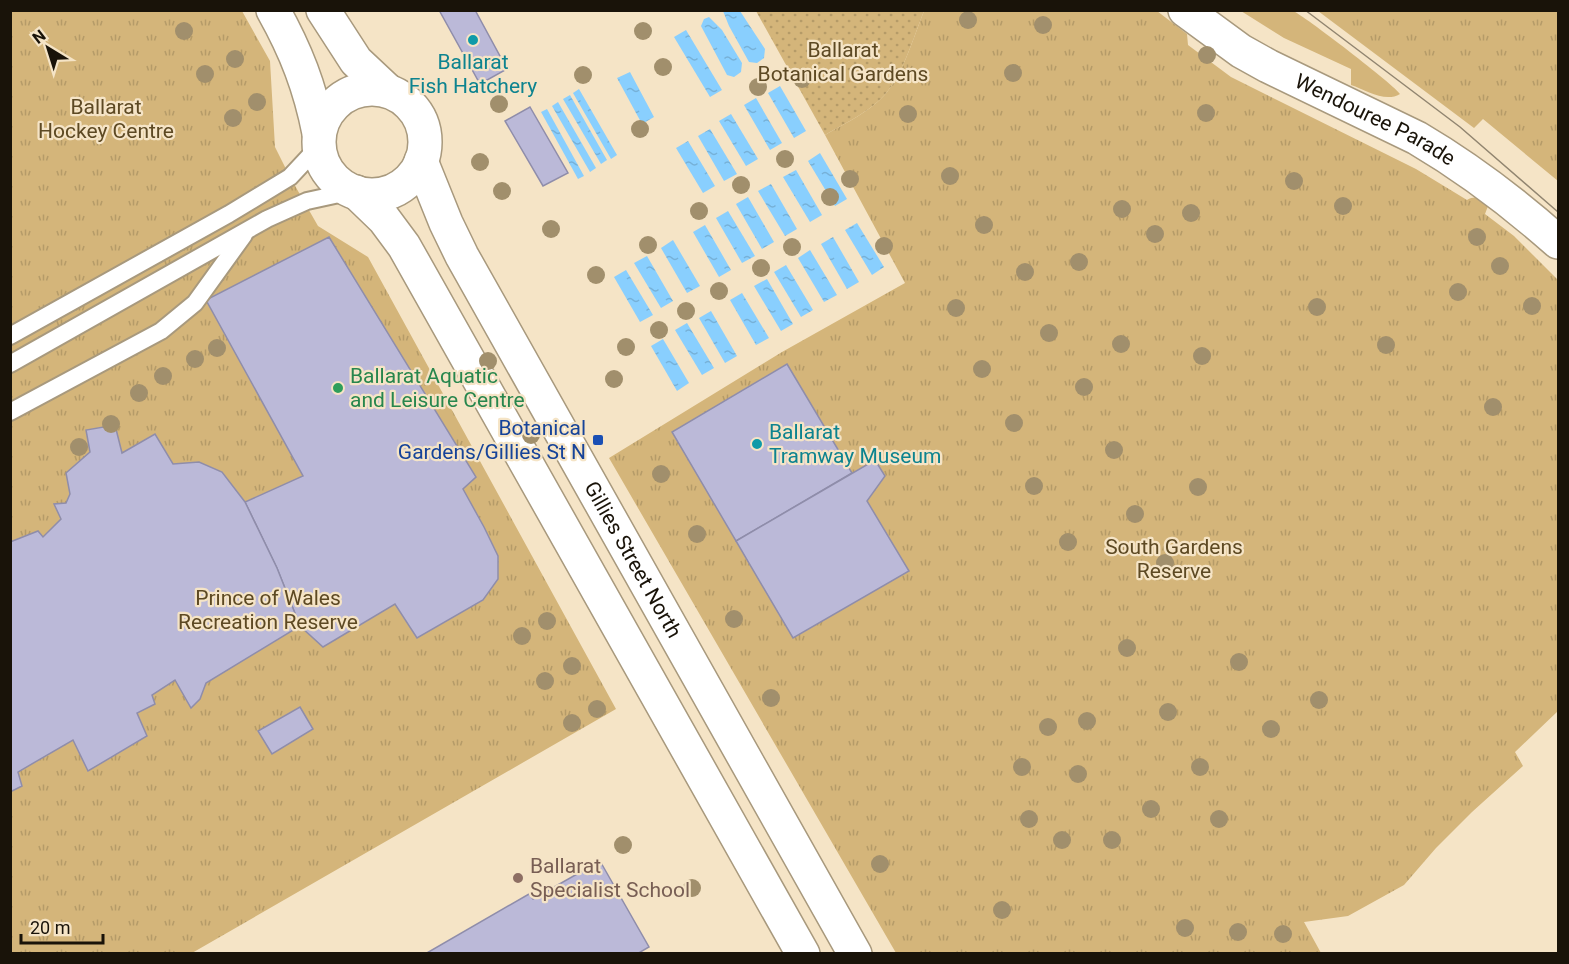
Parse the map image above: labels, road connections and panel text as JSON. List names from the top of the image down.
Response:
{
  "streets": {
    "main road": ["Wendouree Parade", "Gillies Street North"]
  },
  "parks": [
    "Ballarat Botanical Gardens",
    "Ballarat Hockey Centre",
    "South Gardens Reserve",
    "Prince of Wales Recreation Reserve"
  ],
  "places": {
    "other": [
      "Ballarat Fish Hatchery",
      "Ballarat Aquatic and Leisure Centre",
      "Ballarat Tramway Museum",
      "Ballarat Specialist School"
    ],
    "transit": ["Botanical Gardens/Gillies St N"]
  },
  "scale_bar": "20 m",
  "north": "top left"
}
